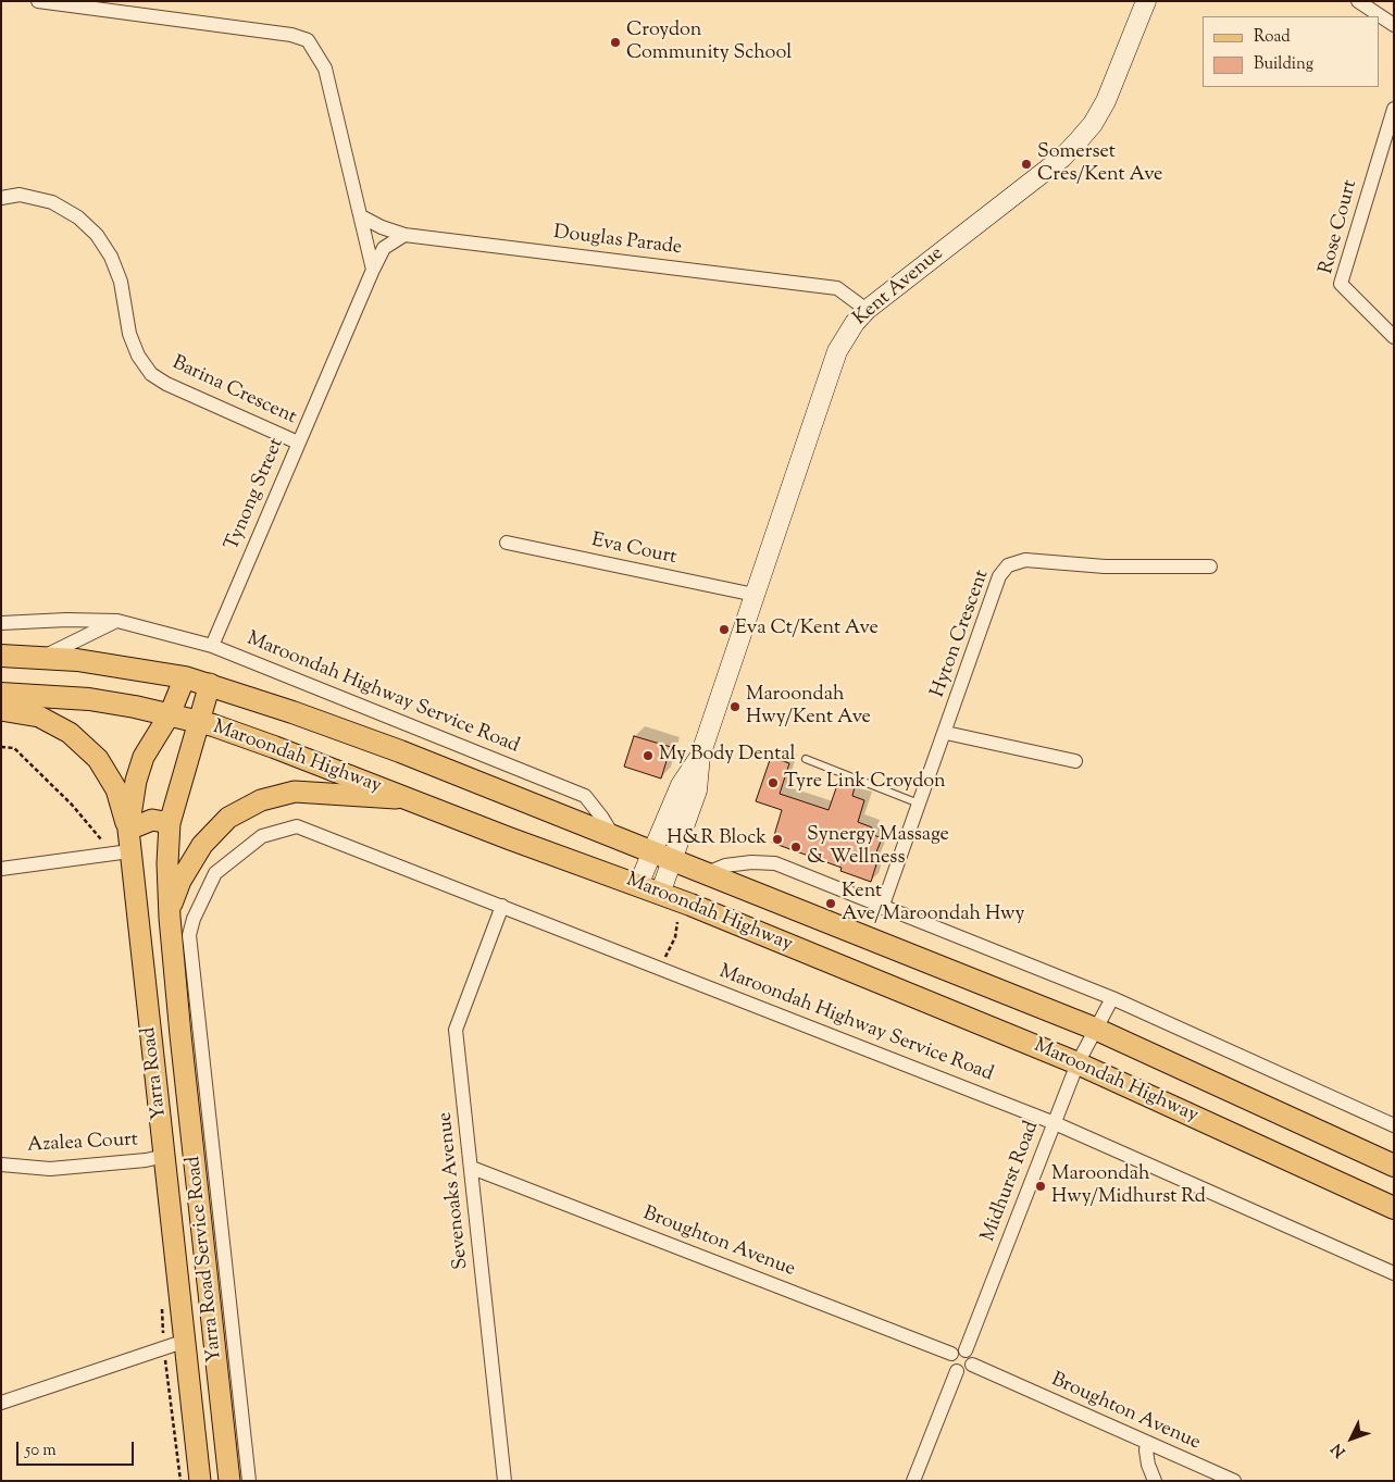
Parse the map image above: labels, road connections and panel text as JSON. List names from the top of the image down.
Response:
{
  "streets": {
    "highway": ["Maroondah Highway"],
    "main road": ["Kent Avenue", "Yarra Road"],
    "street": [
      "Rose Court",
      "Douglas Parade",
      "Barina Crescent",
      "Tynong Street",
      "Eva Court",
      "Hyton Crescent",
      "Maroondah Highway Service Road",
      "Azalea Court",
      "Midhurst Road",
      "Sevenoaks Avenue",
      "Broughton Avenue",
      "Yarra Road Service Road"
    ]
  },
  "crossings": [
    ["Douglas Parade", "Kent Avenue"],
    ["Douglas Parade", "Tynong Street"],
    ["Kent Avenue", "Eva Court"],
    ["Kent Avenue", "Maroondah Highway"],
    ["Barina Crescent", "Tynong Street"],
    ["Tynong Street", "Maroondah Highway Service Road"],
    ["Maroondah Highway Service Road", "Maroondah Highway"],
    ["Maroondah Highway Service Road", "Midhurst Road"],
    ["Maroondah Highway Service Road", "Sevenoaks Avenue"],
    ["Maroondah Highway Service Road", "Yarra Road Service Road"],
    ["Maroondah Highway", "Yarra Road"],
    ["Maroondah Highway", "Midhurst Road"],
    ["Yarra Road", "Azalea Court"],
    ["Yarra Road", "Yarra Road Service Road"],
    ["Midhurst Road", "Broughton Avenue"],
    ["Sevenoaks Avenue", "Broughton Avenue"]
  ],
  "places": [
    "Croydon Community School",
    "Somerset Cres/Kent Ave",
    "Eva Ct/Kent Ave",
    "Maroondah Hwy/Kent Ave",
    "My Body Dental",
    "Tyre Link Croydon",
    "H&R Block",
    "Synergy Massage & Wellness",
    "Kent Ave/Maroondah Hwy",
    "Maroondah Hwy/Midhurst Rd"
  ],
  "legend": ["Road", "Building"],
  "scale_bar": "50 m",
  "north": "bottom left"
}
